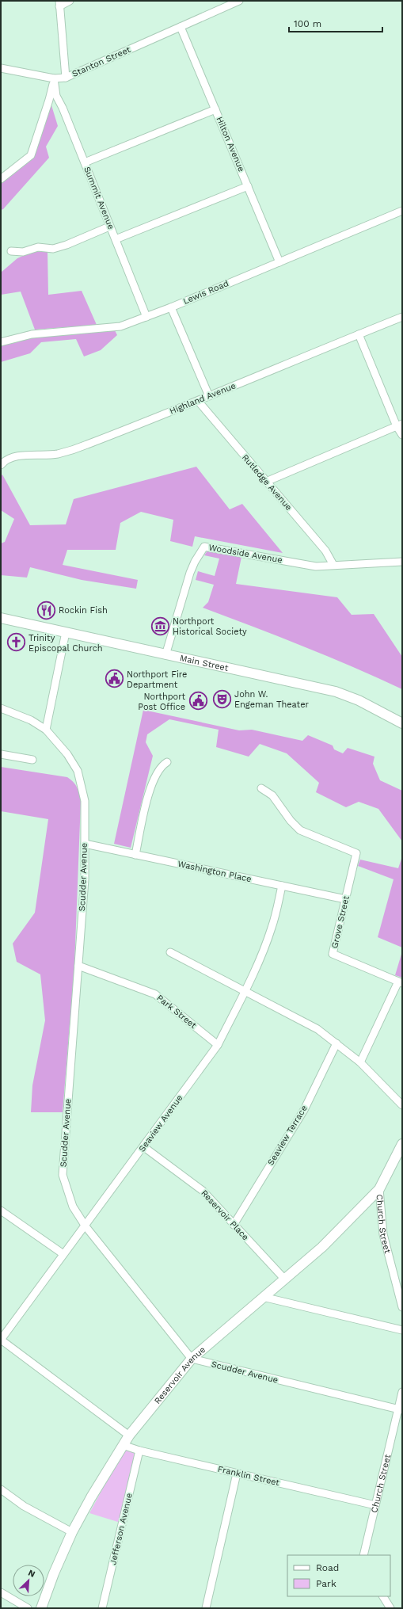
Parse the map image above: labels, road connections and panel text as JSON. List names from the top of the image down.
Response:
{
  "streets": {
    "main road": ["Main Street", "Church Street", "Reservoir Avenue"],
    "street": [
      "Stanton Street",
      "Hilton Avenue",
      "Summit Avenue",
      "Lewis Road",
      "Highland Avenue",
      "Rutledge Avenue",
      "Woodside Avenue",
      "Washington Place",
      "Scudder Avenue",
      "Grove Street",
      "Park Street",
      "Seaview Avenue",
      "Seaview Terrace",
      "Reservoir Place",
      "Franklin Street",
      "Jefferson Avenue"
    ]
  },
  "crossings": [
    ["Stanton Street", "Hilton Avenue"],
    ["Stanton Street", "Summit Avenue"],
    ["Hilton Avenue", "Lewis Road"],
    ["Summit Avenue", "Lewis Road"],
    ["Highland Avenue", "Rutledge Avenue"],
    ["Rutledge Avenue", "Woodside Avenue"],
    ["Woodside Avenue", "Main Street"],
    ["Washington Place", "Scudder Avenue"],
    ["Washington Place", "Grove Street"],
    ["Washington Place", "Seaview Avenue"],
    ["Scudder Avenue", "Park Street"],
    ["Scudder Avenue", "Seaview Avenue"],
    ["Scudder Avenue", "Church Street"],
    ["Scudder Avenue", "Reservoir Avenue"],
    ["Park Street", "Seaview Avenue"],
    ["Seaview Avenue", "Reservoir Place"],
    ["Seaview Terrace", "Reservoir Place"],
    ["Reservoir Place", "Reservoir Avenue"],
    ["Church Street", "Reservoir Avenue"],
    ["Church Street", "Franklin Street"],
    ["Reservoir Avenue", "Franklin Street"],
    ["Franklin Street", "Jefferson Avenue"]
  ],
  "places": {
    "restaurant": ["Rockin Fish"],
    "museum": ["Northport Historical Society"],
    "church": ["Trinity Episcopal Church"],
    "public building": ["Northport Fire Department", "Northport Post Office"],
    "theatre": ["John W. Engeman Theater"]
  },
  "legend": ["Road", "Park"],
  "scale_bar": "100 m",
  "north": "top right"
}
